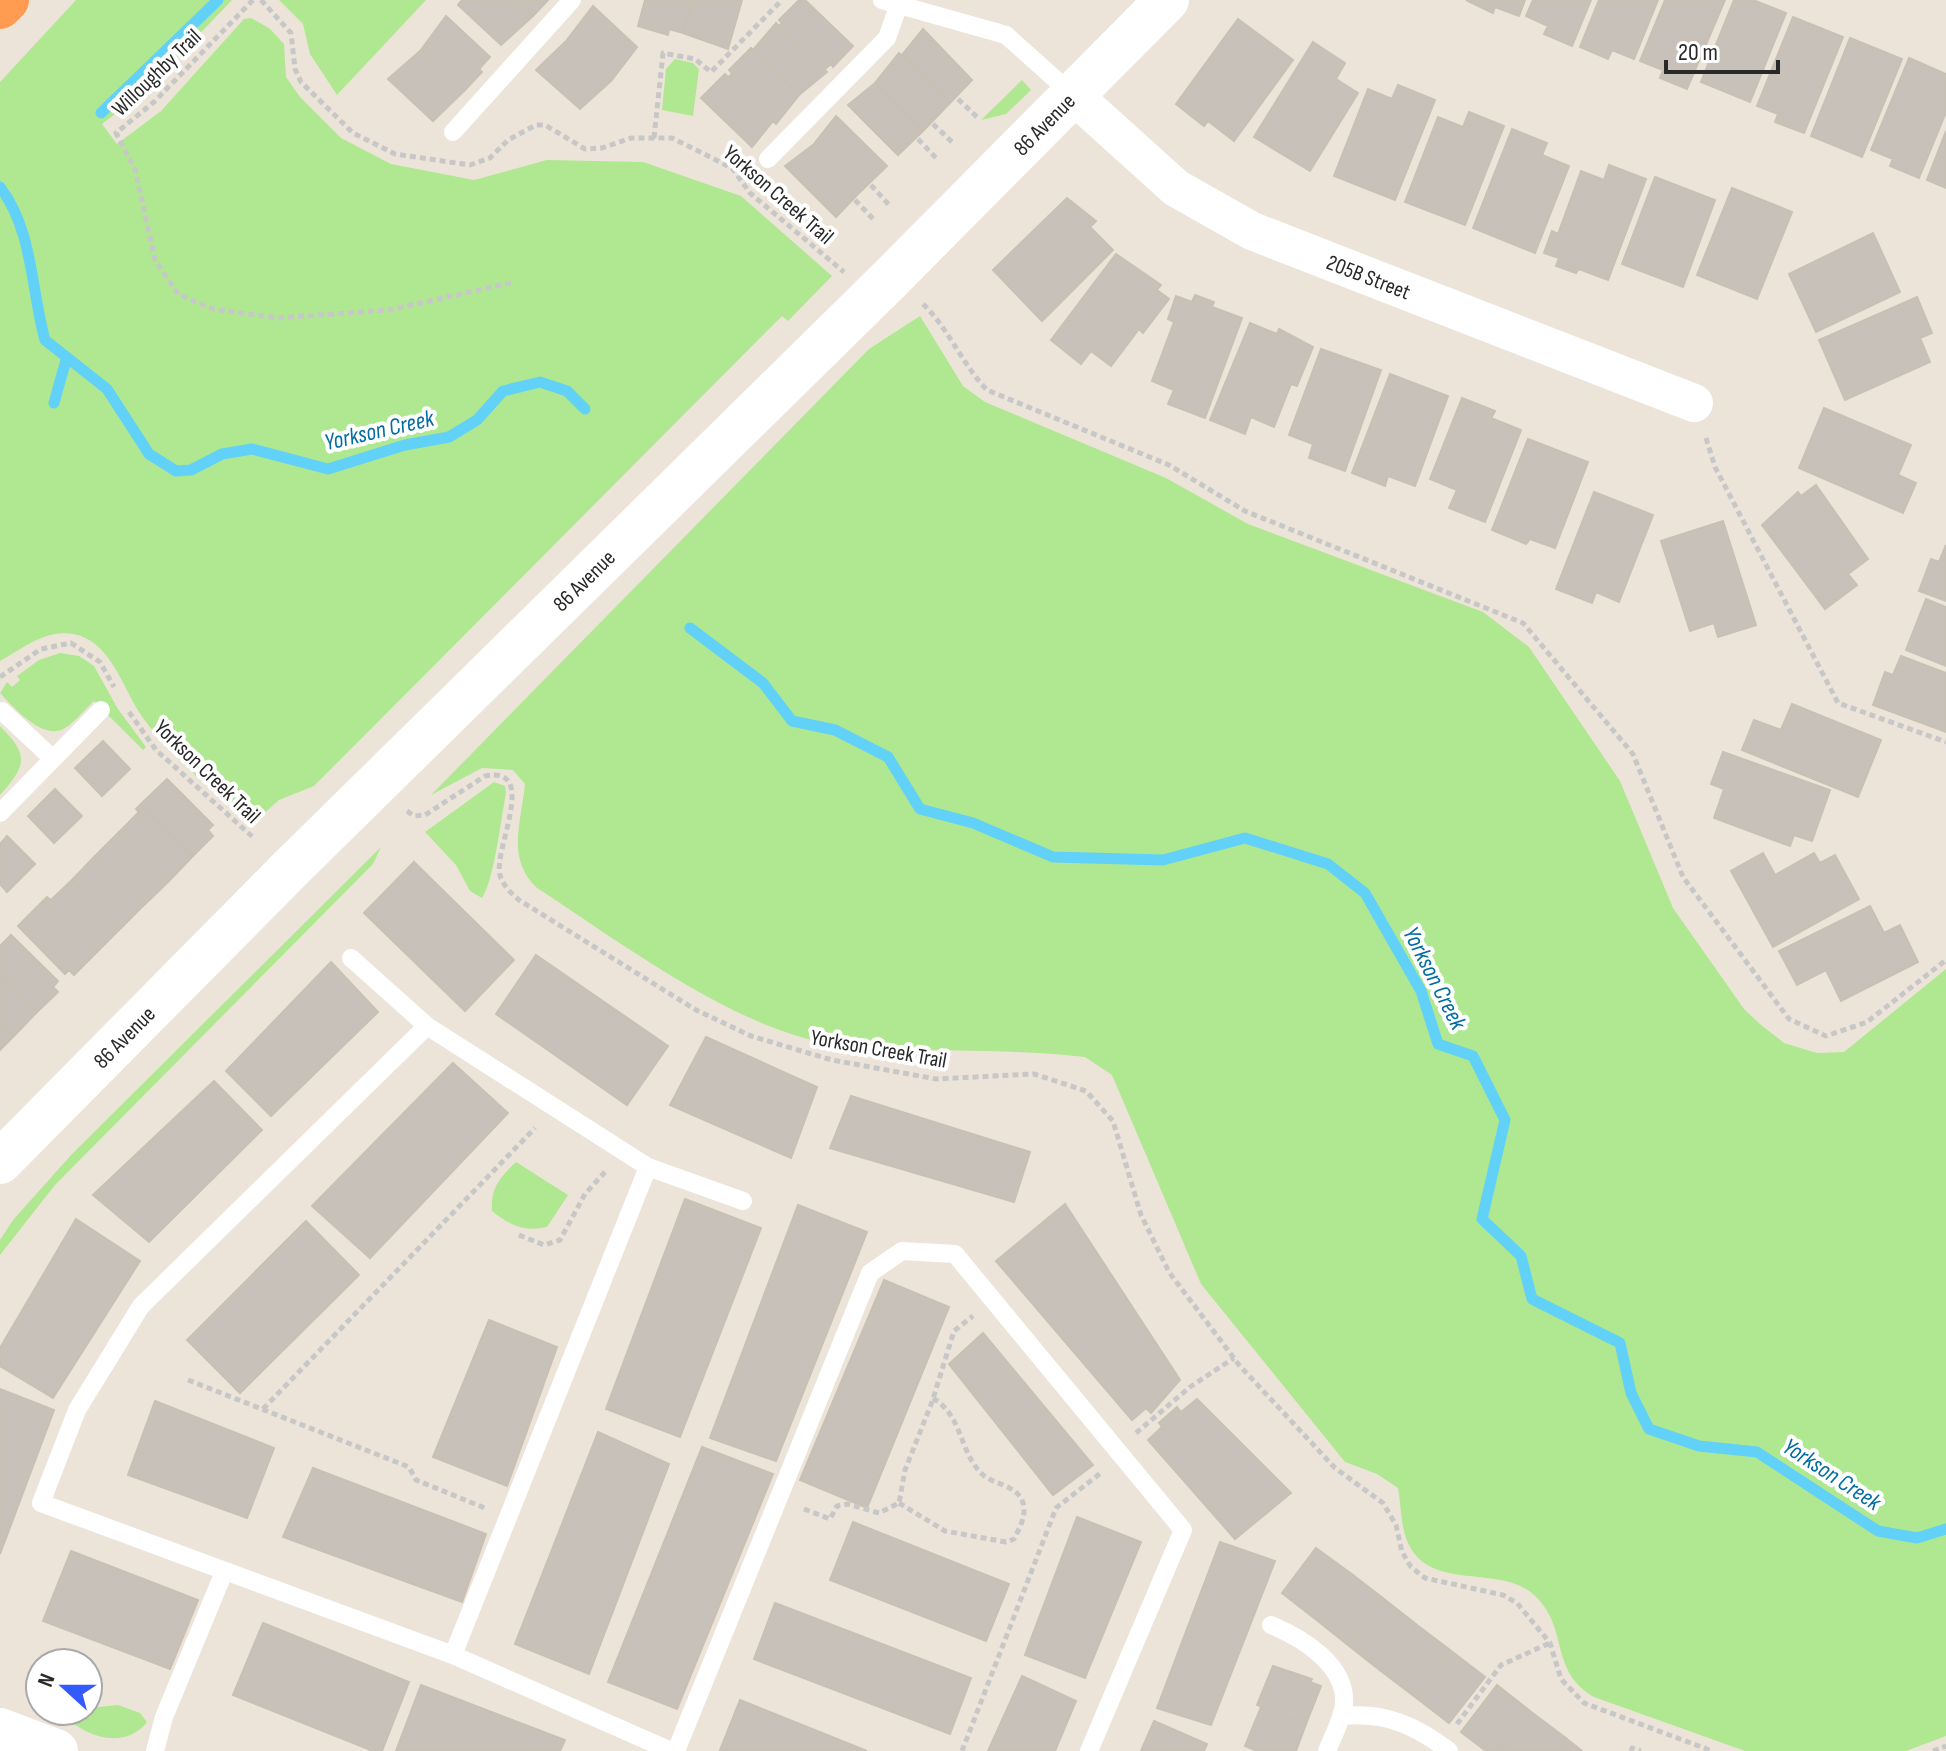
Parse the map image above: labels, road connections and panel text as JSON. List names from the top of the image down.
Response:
{
  "streets": {
    "street": ["86 Avenue", "205B Street"],
    "path": ["Willoughby Trail", "Yorkson Creek Trail"]
  },
  "crossings": [
    ["86 Avenue", "Yorkson Creek Trail"],
    ["86 Avenue", "205B Street"]
  ],
  "water": ["Yorkson Creek"],
  "scale_bar": "20 m",
  "north": "left"
}
